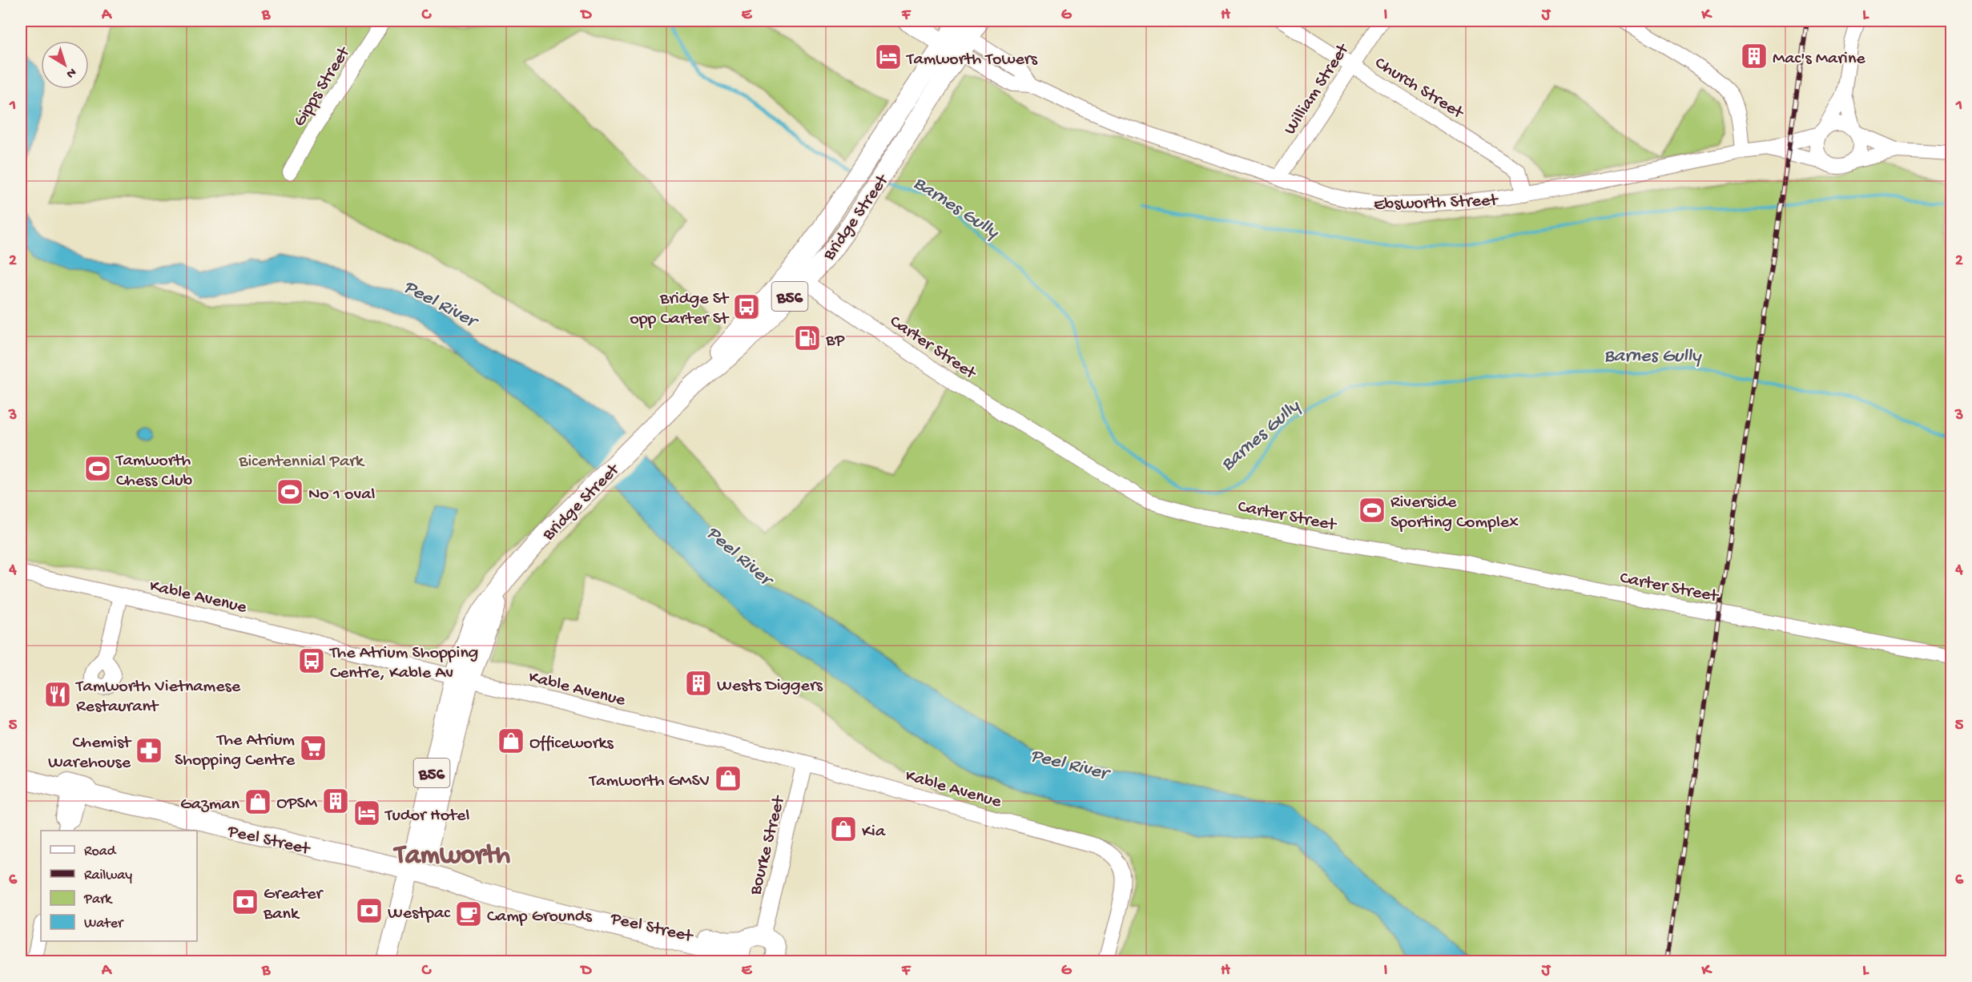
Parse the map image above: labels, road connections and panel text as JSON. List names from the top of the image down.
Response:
{
  "streets": {
    "main road": [
      "Ebsworth Street",
      "Bridge Street",
      "B56",
      "Peel Street"
    ],
    "street": [
      "Gipps Street",
      "Church Street",
      "William Street",
      "Carter Street",
      "Kable Avenue",
      "Bourke Street"
    ]
  },
  "crossings": [
    ["Church Street", "William Street"],
    ["Church Street", "Ebsworth Street"],
    ["William Street", "Ebsworth Street"],
    ["Ebsworth Street", "Bridge Street"],
    ["Bridge Street", "B56"],
    ["Bridge Street", "Carter Street"],
    ["Bridge Street", "Kable Avenue"],
    ["B56", "Kable Avenue"],
    ["B56", "Peel Street"],
    ["Kable Avenue", "Bourke Street"]
  ],
  "districts": ["Tamworth"],
  "water": ["Barnes Gully", "Peel River"],
  "parks": ["Bicentennial Park"],
  "places": {
    "building": ["Mac's Marine", "Wests Diggers", "OPSM"],
    "hotel": ["Tamworth Towers", "Tudor Hotel"],
    "bus stop": ["Bridge St opp Carter St", "The Atrium Shopping Centre, Kable Av"],
    "fuel station": ["BP"],
    "sports": ["Tamworth Chess Club", "No 1 oval", "Riverside Sporting Complex"],
    "restaurant": ["Tamworth Vietnamese Restaurant"],
    "shop": [
      "Officeworks",
      "Tamworth GMSV",
      "Gazman",
      "Kia"
    ],
    "supermarket": ["The Atrium Shopping Centre"],
    "pharmacy": ["Chemist Warehouse"],
    "bank": ["Greater Bank", "Westpac"],
    "cafe": ["Camp Grounds"]
  },
  "legend": [
    "Road",
    "Railway",
    "Park",
    "Water"
  ],
  "north": "bottom right",
  "grid": {
    "columns": [
      "A",
      "B",
      "C",
      "D",
      "E",
      "F",
      "G",
      "H",
      "I",
      "J",
      "K",
      "L"
    ],
    "rows": [
      "1",
      "2",
      "3",
      "4",
      "5",
      "6"
    ]
  }
}
